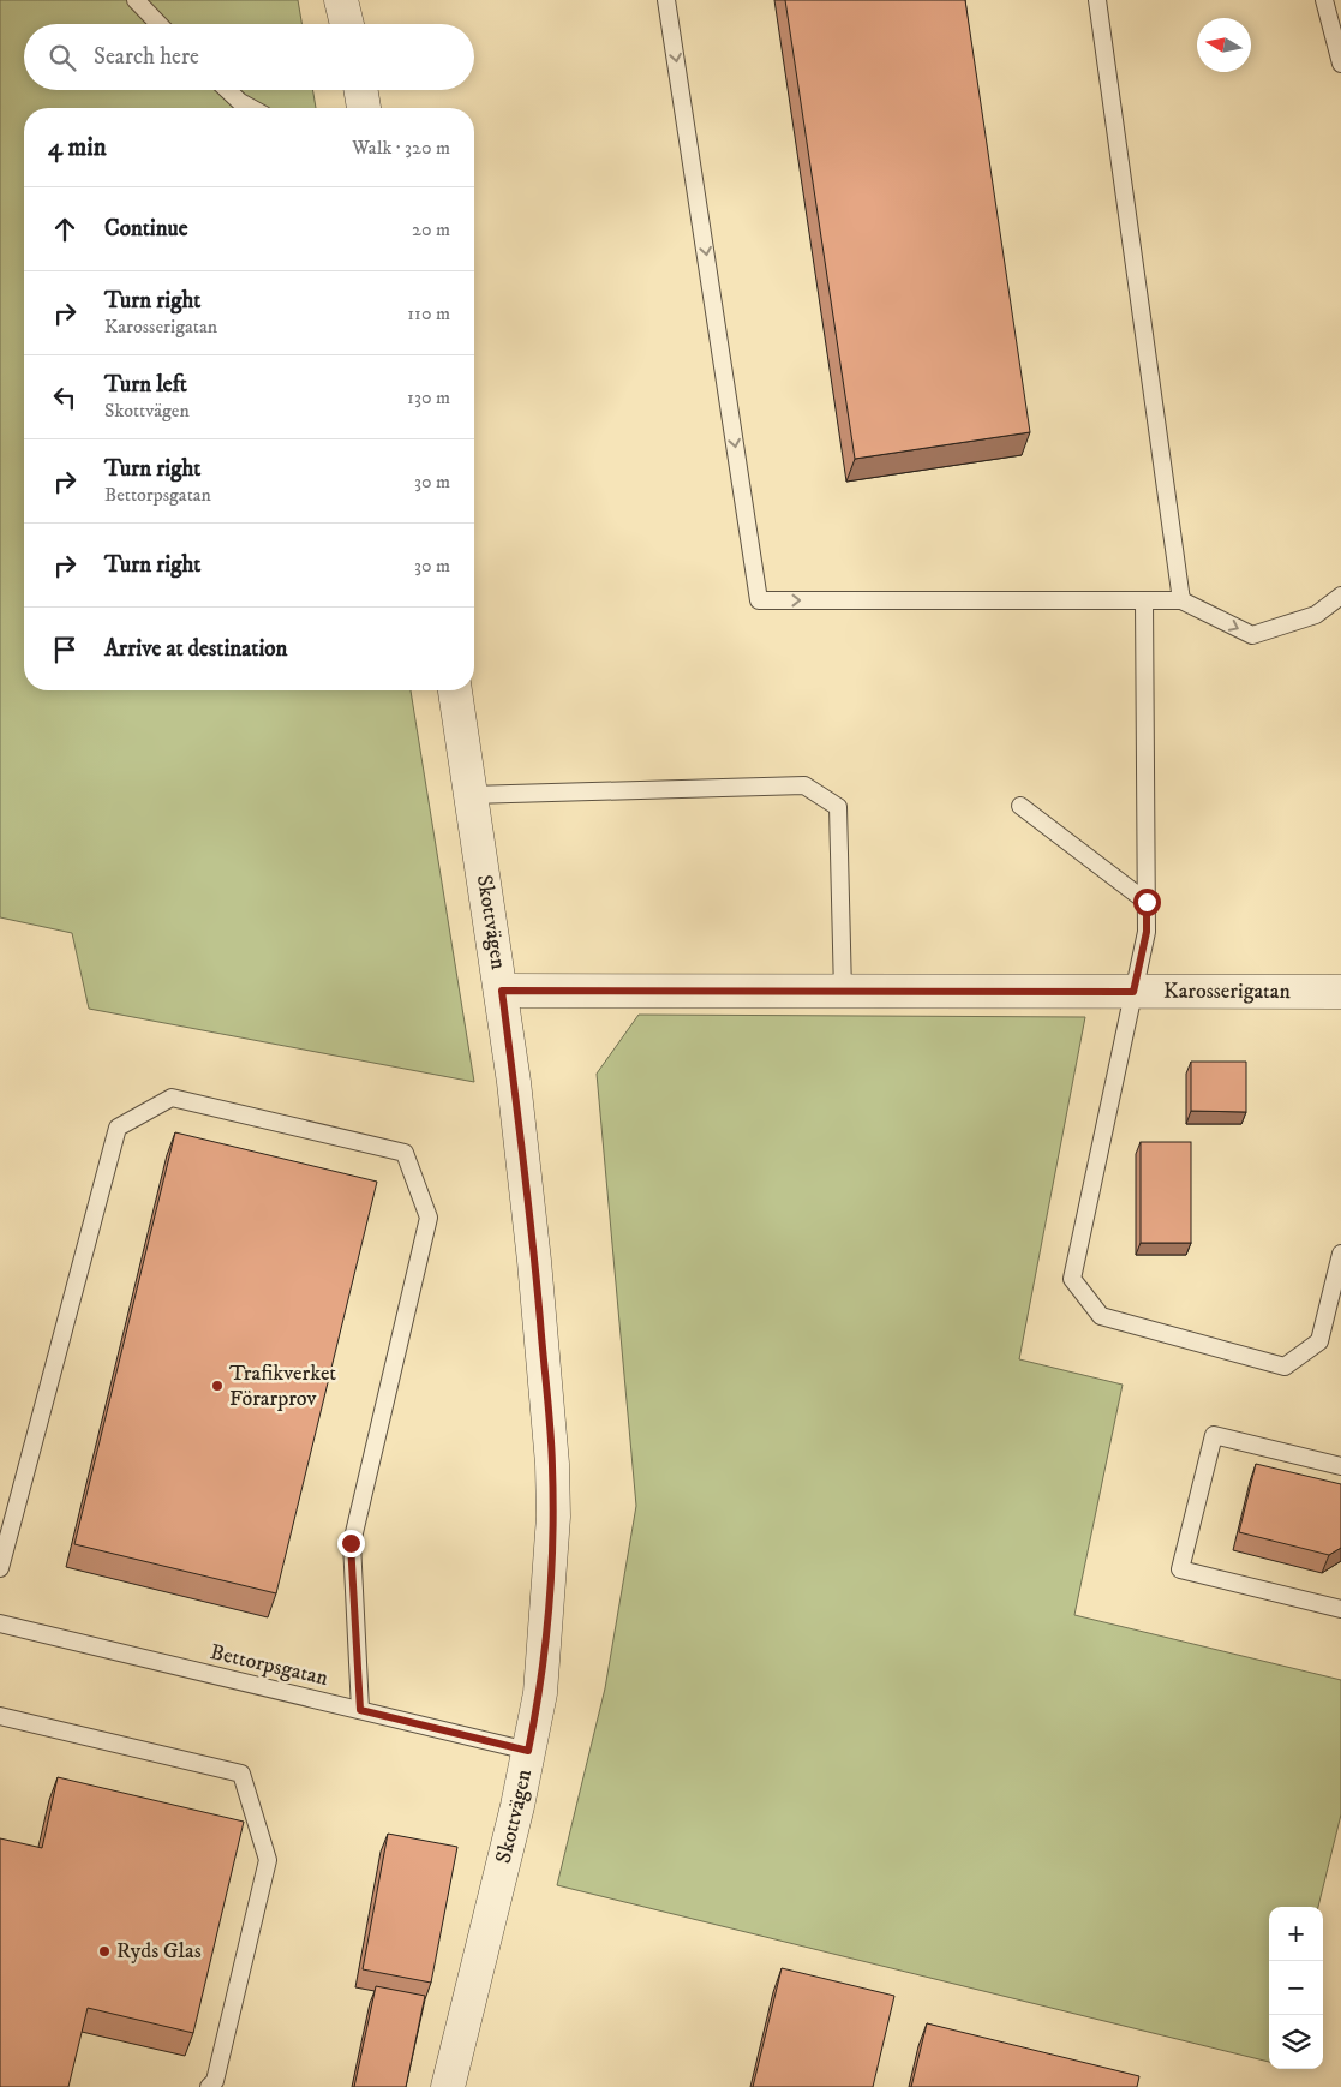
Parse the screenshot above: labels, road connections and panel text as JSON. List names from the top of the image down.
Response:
{
  "streets": {
    "street": ["Skottvägen", "Karosserigatan"],
    "lane": ["Bettorpsgatan"]
  },
  "crossings": [
    ["Skottvägen", "Karosserigatan"],
    ["Skottvägen", "Bettorpsgatan"]
  ],
  "places": ["Trafikverket Förarprov", "Ryds Glas"],
  "north": "left",
  "page": {
    "search": "Search here",
    "heading": ["4 min", "Walk · 320 m"],
    "list": [
      ["Continue", "20 m"],
      ["Turn right", "Karosserigatan", "110 m"],
      ["Turn left", "Skottvägen", "130 m"],
      ["Turn right", "Bettorpsgatan", "30 m"],
      ["Turn right", "30 m"],
      "Arrive at destination"
    ],
    "map_buttons": ["+", "−"]
  }
}
